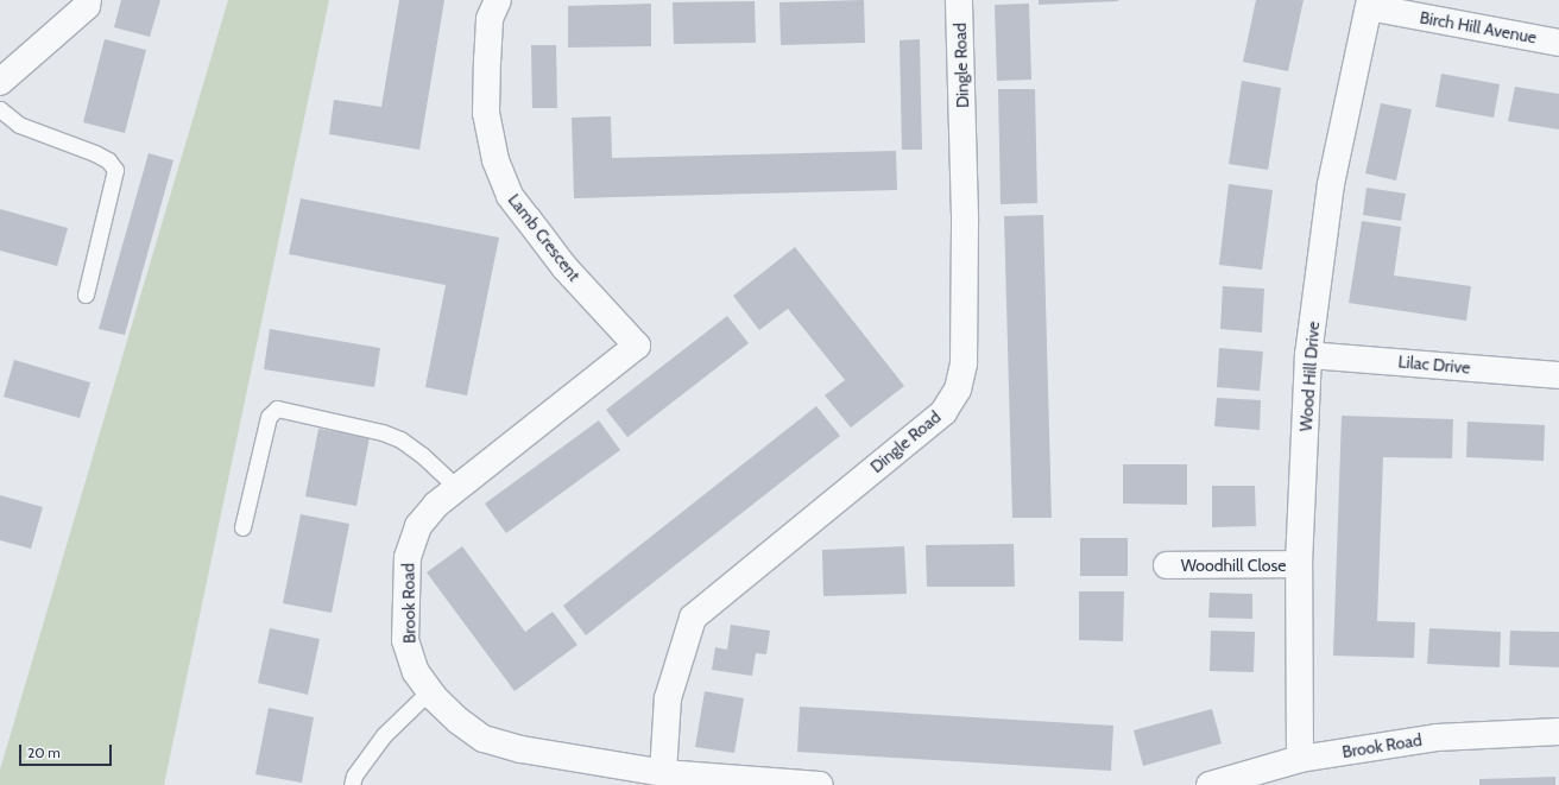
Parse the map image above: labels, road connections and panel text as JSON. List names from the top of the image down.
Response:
{
  "streets": {
    "street": [
      "Birch Hill Avenue",
      "Dingle Road",
      "Lamb Crescent",
      "Lilac Drive",
      "Wood Hill Drive",
      "Woodhill Close",
      "Brook Road"
    ]
  },
  "crossings": [
    ["Birch Hill Avenue", "Wood Hill Drive"],
    ["Dingle Road", "Brook Road"],
    ["Lamb Crescent", "Brook Road"],
    ["Lilac Drive", "Wood Hill Drive"],
    ["Wood Hill Drive", "Woodhill Close"],
    ["Wood Hill Drive", "Brook Road"]
  ],
  "scale_bar": "20 m"
}
